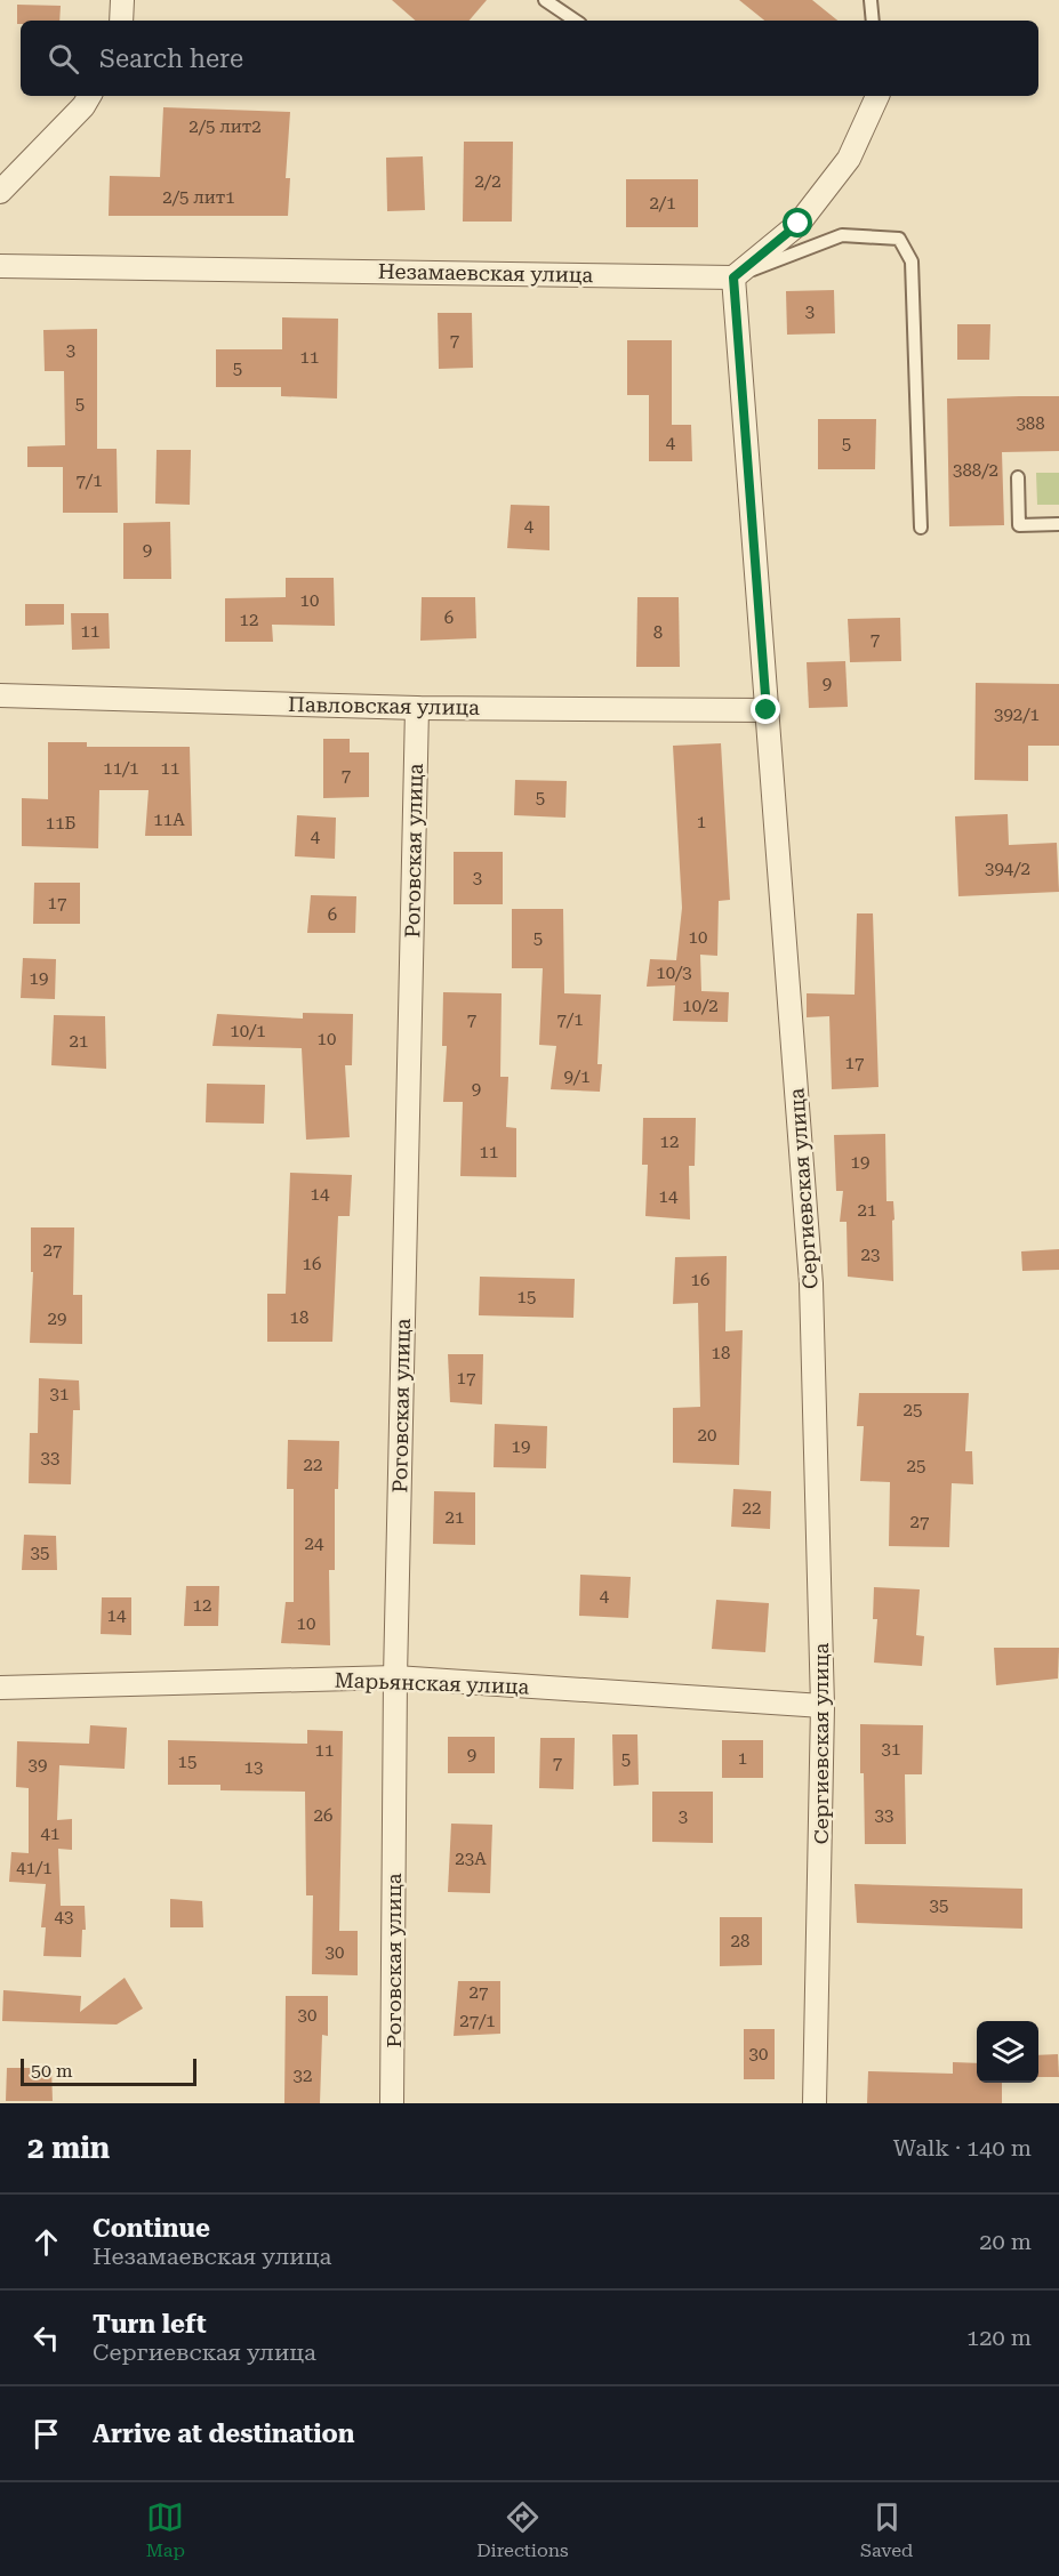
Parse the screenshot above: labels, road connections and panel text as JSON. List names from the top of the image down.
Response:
{
  "streets": {
    "street": [
      "Незамаевская улица",
      "Павловская улица",
      "Роговская улица",
      "Сергиевская улица",
      "Марьянская улица"
    ]
  },
  "crossings": [
    ["Незамаевская улица", "Сергиевская улица"],
    ["Павловская улица", "Роговская улица"],
    ["Павловская улица", "Сергиевская улица"],
    ["Роговская улица", "Марьянская улица"],
    ["Сергиевская улица", "Марьянская улица"]
  ],
  "house_numbers": [
    "2/5 лит2",
    "2/2",
    "2/5 лит1",
    "2/1",
    "3",
    "7",
    "3",
    "11",
    "5",
    "5",
    "388",
    "4",
    "5",
    "388/2",
    "7/1",
    "4",
    "9",
    "10",
    "6",
    "12",
    "11",
    "8",
    "7",
    "9",
    "392/1",
    "11/1",
    "11",
    "7",
    "5",
    "11А",
    "1",
    "11Б",
    "4",
    "394/2",
    "3",
    "17",
    "6",
    "10",
    "5",
    "10/3",
    "19",
    "10/2",
    "7",
    "7/1",
    "10/1",
    "10",
    "21",
    "17",
    "9/1",
    "9",
    "12",
    "11",
    "19",
    "14",
    "14",
    "21",
    "27",
    "23",
    "16",
    "16",
    "15",
    "18",
    "29",
    "18",
    "17",
    "31",
    "25",
    "20",
    "19",
    "33",
    "22",
    "25",
    "22",
    "21",
    "27",
    "24",
    "35",
    "4",
    "12",
    "14",
    "10",
    "31",
    "11",
    "9",
    "1",
    "5",
    "15",
    "7",
    "39",
    "13",
    "26",
    "33",
    "3",
    "41",
    "23А",
    "41/1",
    "35",
    "43",
    "28",
    "30",
    "27",
    "30",
    "27/1",
    "30",
    "32"
  ],
  "scale_bar": "50 m",
  "page": {
    "search": "Search here",
    "scale": "50 m",
    "heading": ["2 min", "Walk · 140 m"],
    "list": [
      ["Continue", "Незамаевская улица", "20 m"],
      ["Turn left", "Сергиевская улица", "120 m"],
      "Arrive at destination"
    ],
    "nav": ["Map", "Directions", "Saved"]
  }
}
